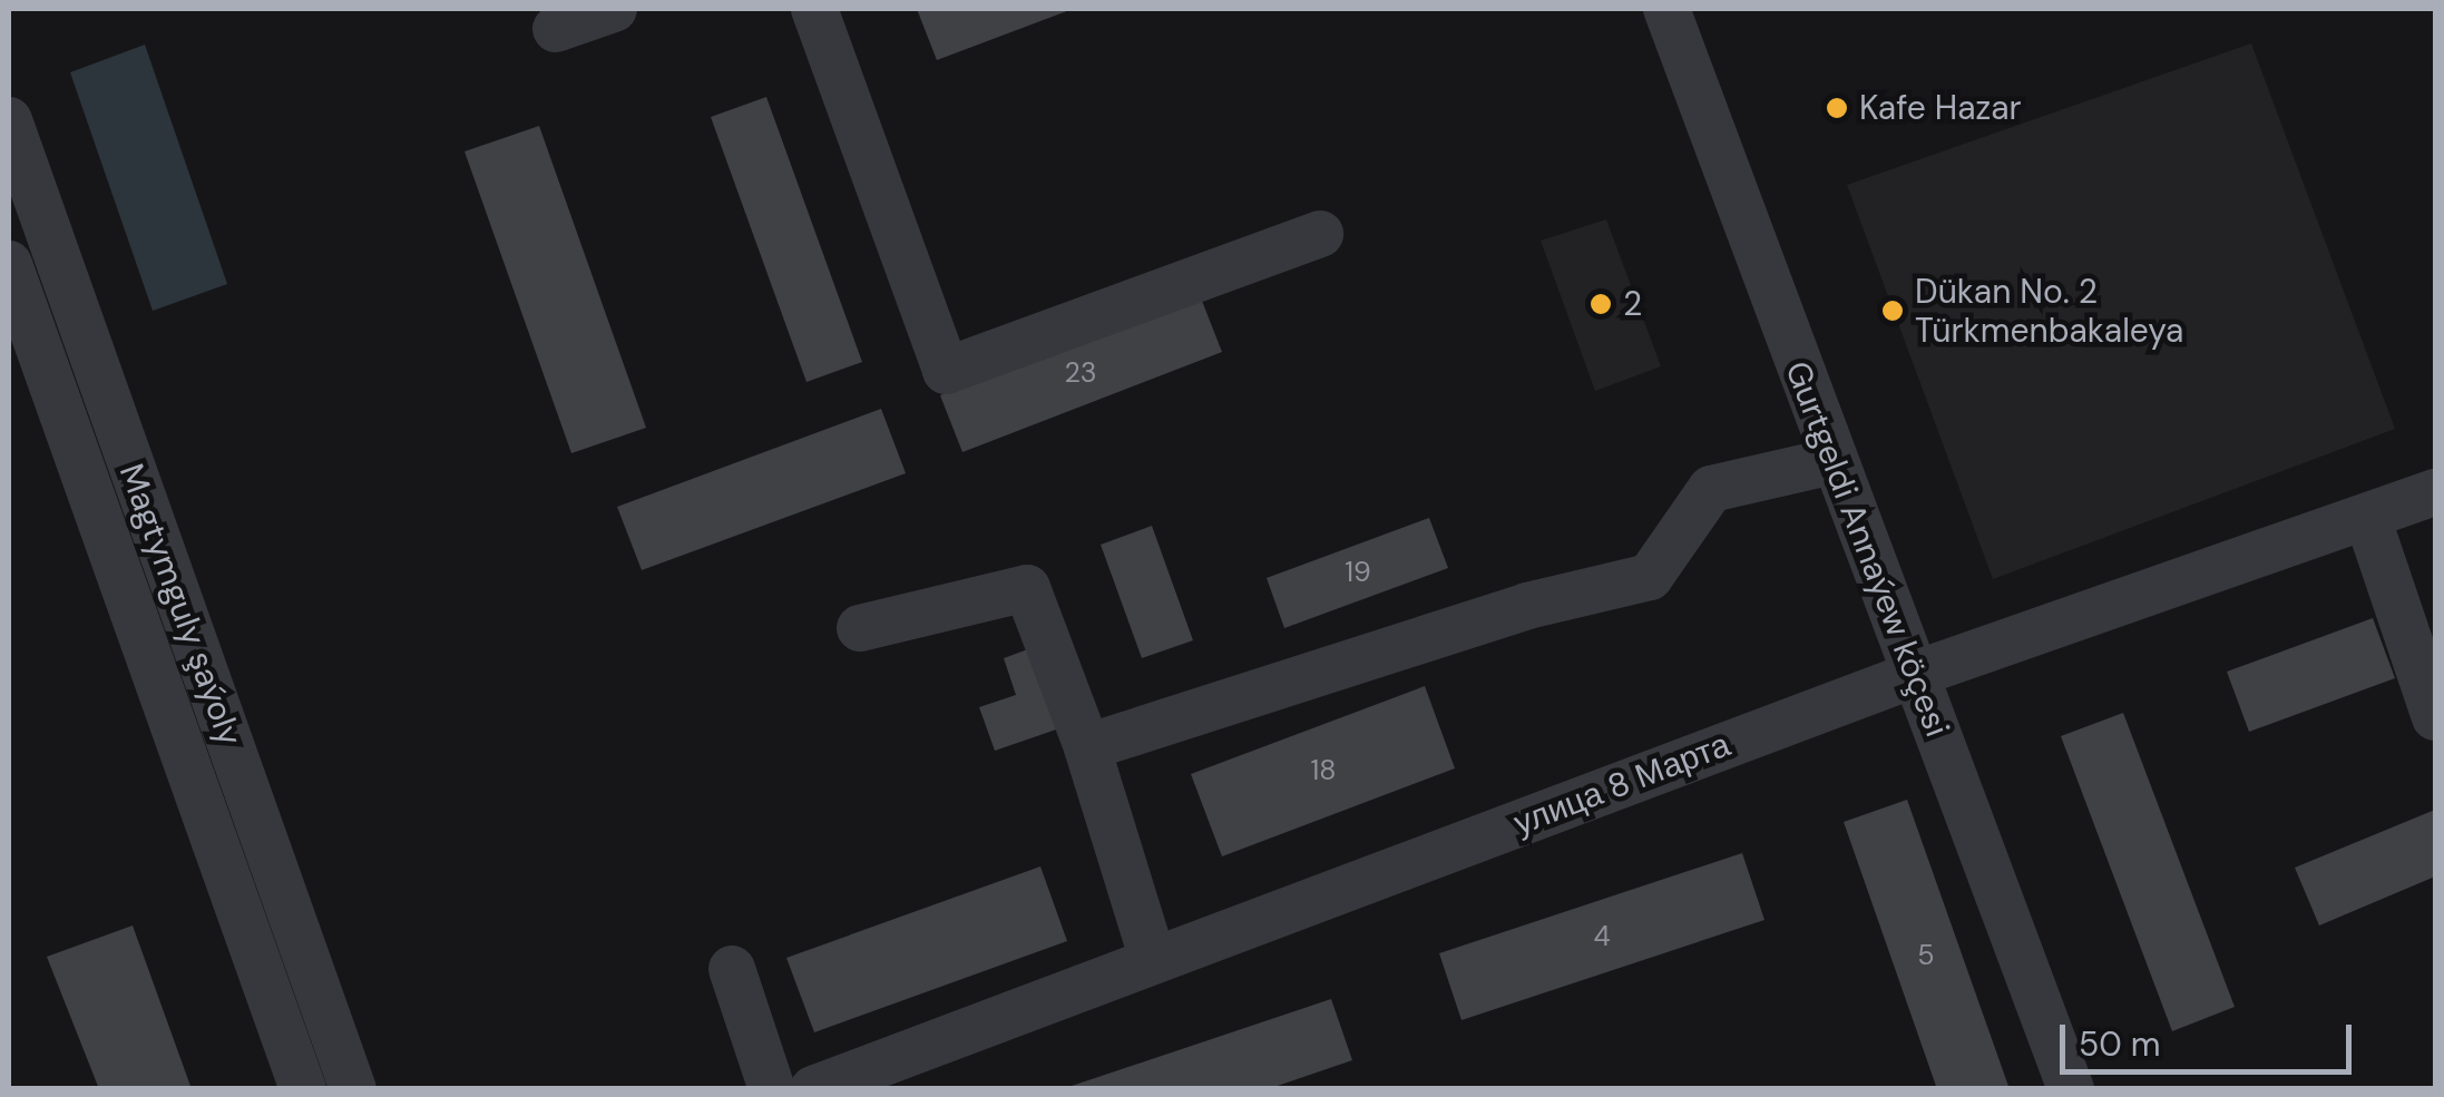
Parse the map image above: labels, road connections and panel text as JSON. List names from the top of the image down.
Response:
{
  "streets": {
    "street": ["Gurtgeldi Annaýew köçesi", "Magtymguly şaýoly", "улица 8 Марта"]
  },
  "crossings": [
    ["Gurtgeldi Annaýew köçesi", "улица 8 Марта"]
  ],
  "places": ["Kafe Hazar", "2", "Dükan No. 2 Türkmenbakaleya"],
  "house_numbers": [
    "23",
    "19",
    "18",
    "4",
    "5"
  ],
  "scale_bar": "50 m"
}
